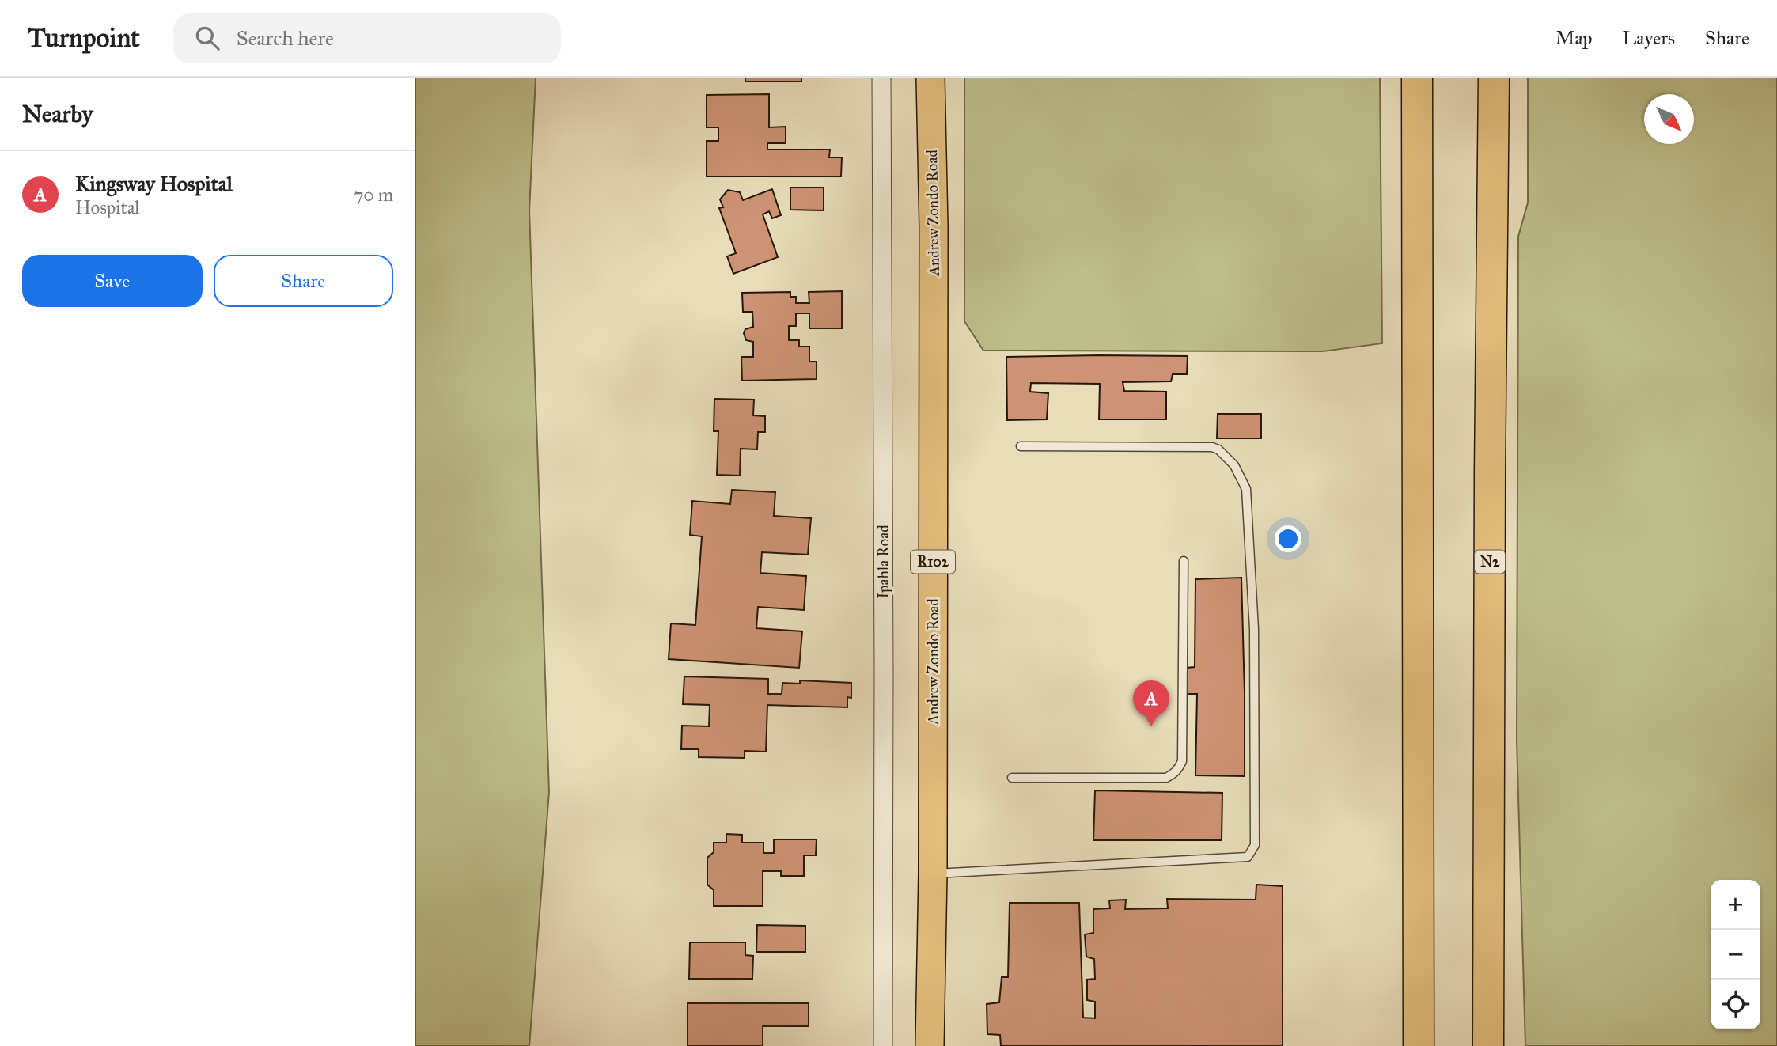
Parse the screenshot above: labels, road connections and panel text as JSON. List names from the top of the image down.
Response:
{
  "streets": {
    "highway": ["N2"],
    "main road": ["Andrew Zondo Road", "R102"],
    "street": ["Ipahla Road"]
  },
  "north": "bottom right",
  "page": {
    "header": "Turnpoint",
    "search": "Search here",
    "nav": ["Map", "Layers", "Share"],
    "heading": "Nearby",
    "list": [
      {
        "mark": "A",
        "name": "Kingsway Hospital",
        "note": "Hospital",
        "value": "70 m"
      }
    ],
    "buttons": ["Save", "Share"],
    "pins": "A",
    "map_buttons": ["+", "−"]
  }
}
